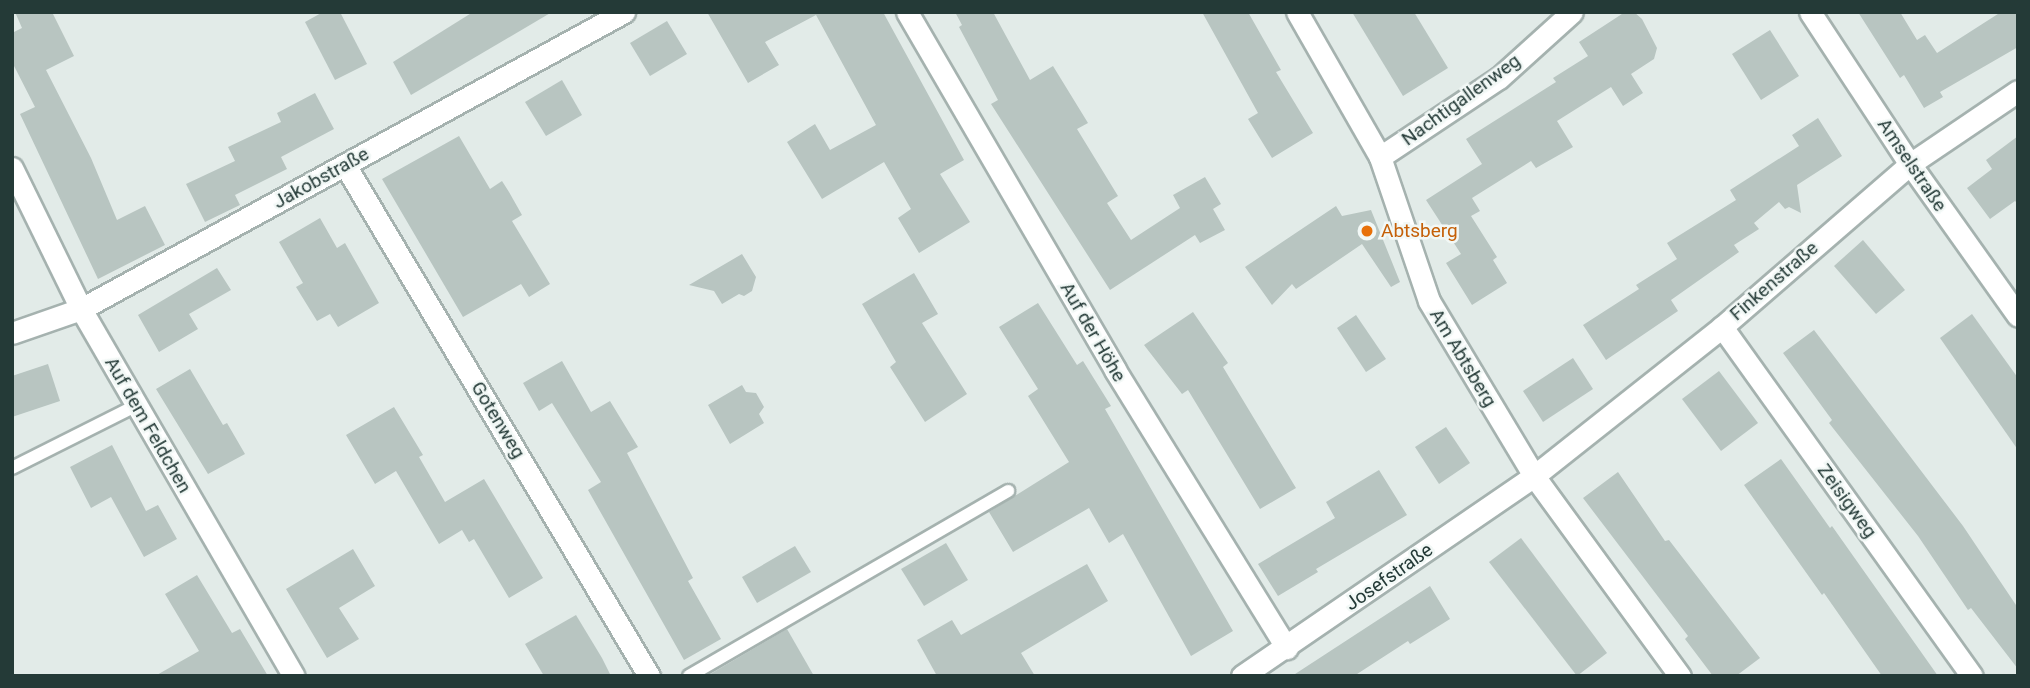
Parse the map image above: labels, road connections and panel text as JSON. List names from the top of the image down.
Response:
{
  "streets": {
    "street": [
      "Nachtigallenweg",
      "Amselstraße",
      "Jakobstraße",
      "Finkenstraße",
      "Auf der Höhe",
      "Am Abtsberg",
      "Gotenweg",
      "Auf dem Feldchen",
      "Zeisigweg",
      "Josefstraße"
    ]
  },
  "crossings": [
    ["Nachtigallenweg", "Am Abtsberg"],
    ["Amselstraße", "Finkenstraße"],
    ["Jakobstraße", "Gotenweg"],
    ["Jakobstraße", "Auf dem Feldchen"],
    ["Finkenstraße", "Am Abtsberg"],
    ["Finkenstraße", "Zeisigweg"],
    ["Finkenstraße", "Josefstraße"],
    ["Auf der Höhe", "Josefstraße"],
    ["Am Abtsberg", "Josefstraße"]
  ],
  "places": ["Abtsberg"]
}
